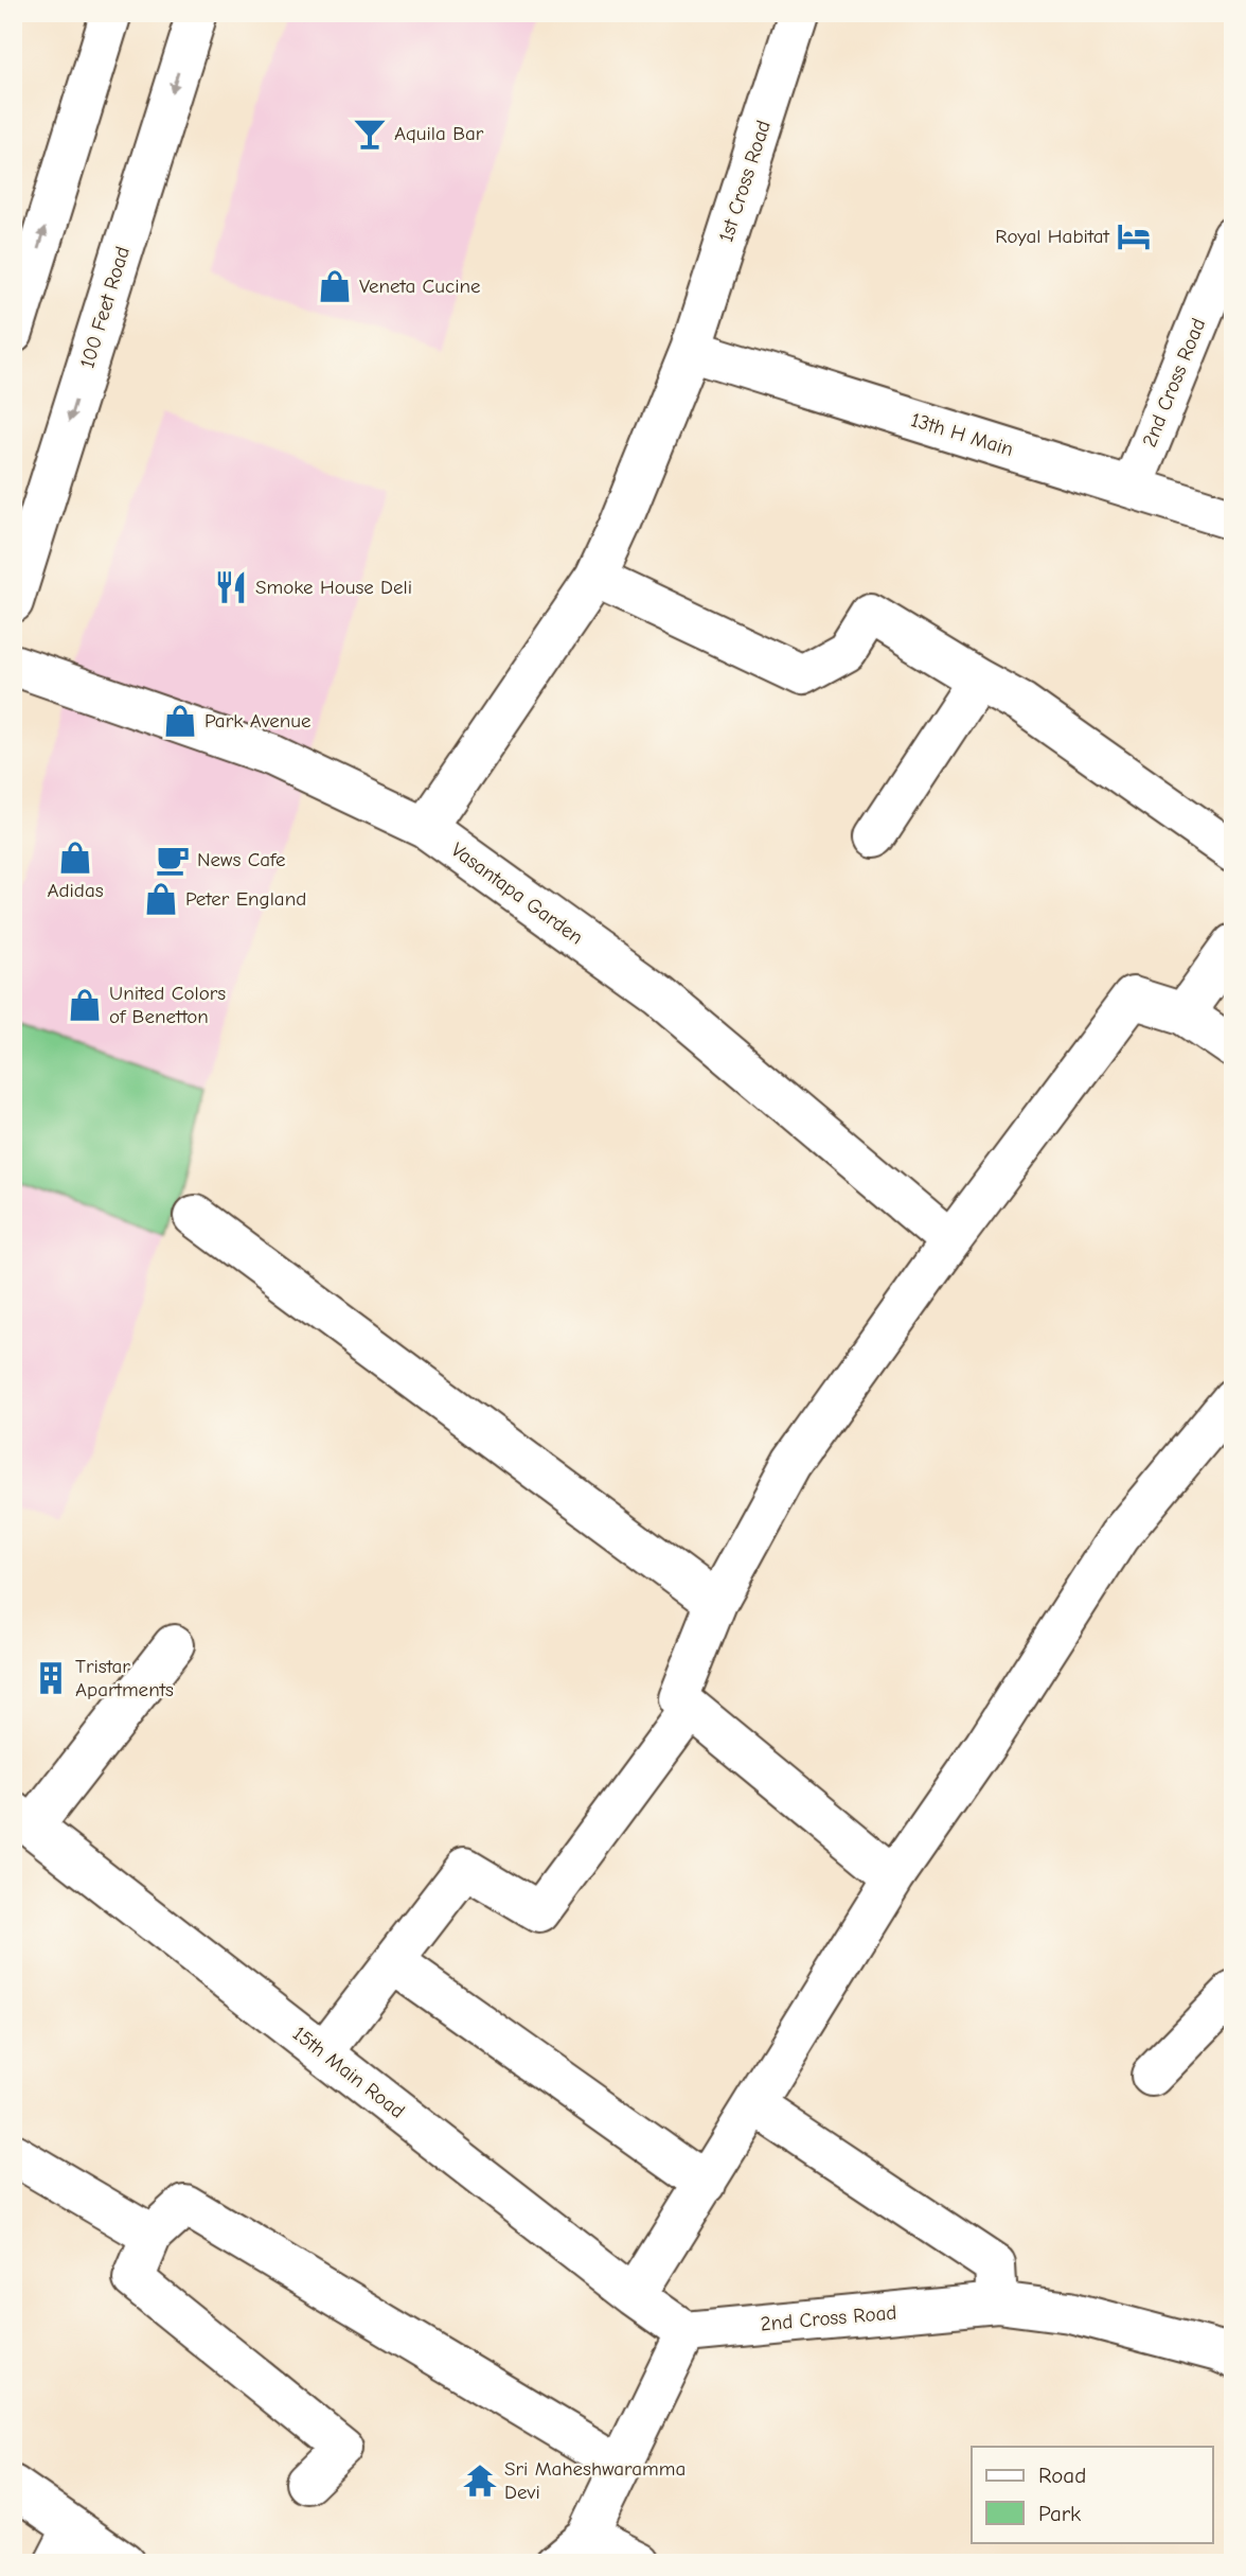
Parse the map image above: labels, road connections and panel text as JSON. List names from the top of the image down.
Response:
{
  "streets": {
    "street": [
      "1st Cross Road",
      "100 Feet Road",
      "2nd Cross Road",
      "13th H Main",
      "Vasantapa Garden",
      "15th Main Road"
    ]
  },
  "crossings": [
    ["1st Cross Road", "13th H Main"],
    ["1st Cross Road", "Vasantapa Garden"],
    ["2nd Cross Road", "13th H Main"],
    ["2nd Cross Road", "15th Main Road"]
  ],
  "places": {
    "bar": ["Aquila Bar"],
    "hotel": ["Royal Habitat"],
    "shop": [
      "Veneta Cucine",
      "Park Avenue",
      "Adidas",
      "Peter England",
      "United Colors of Benetton"
    ],
    "restaurant": ["Smoke House Deli"],
    "cafe": ["News Cafe"],
    "building": ["Tristar Apartments"],
    "temple": ["Sri Maheshwaramma Devi"]
  },
  "legend": ["Road", "Park"]
}
